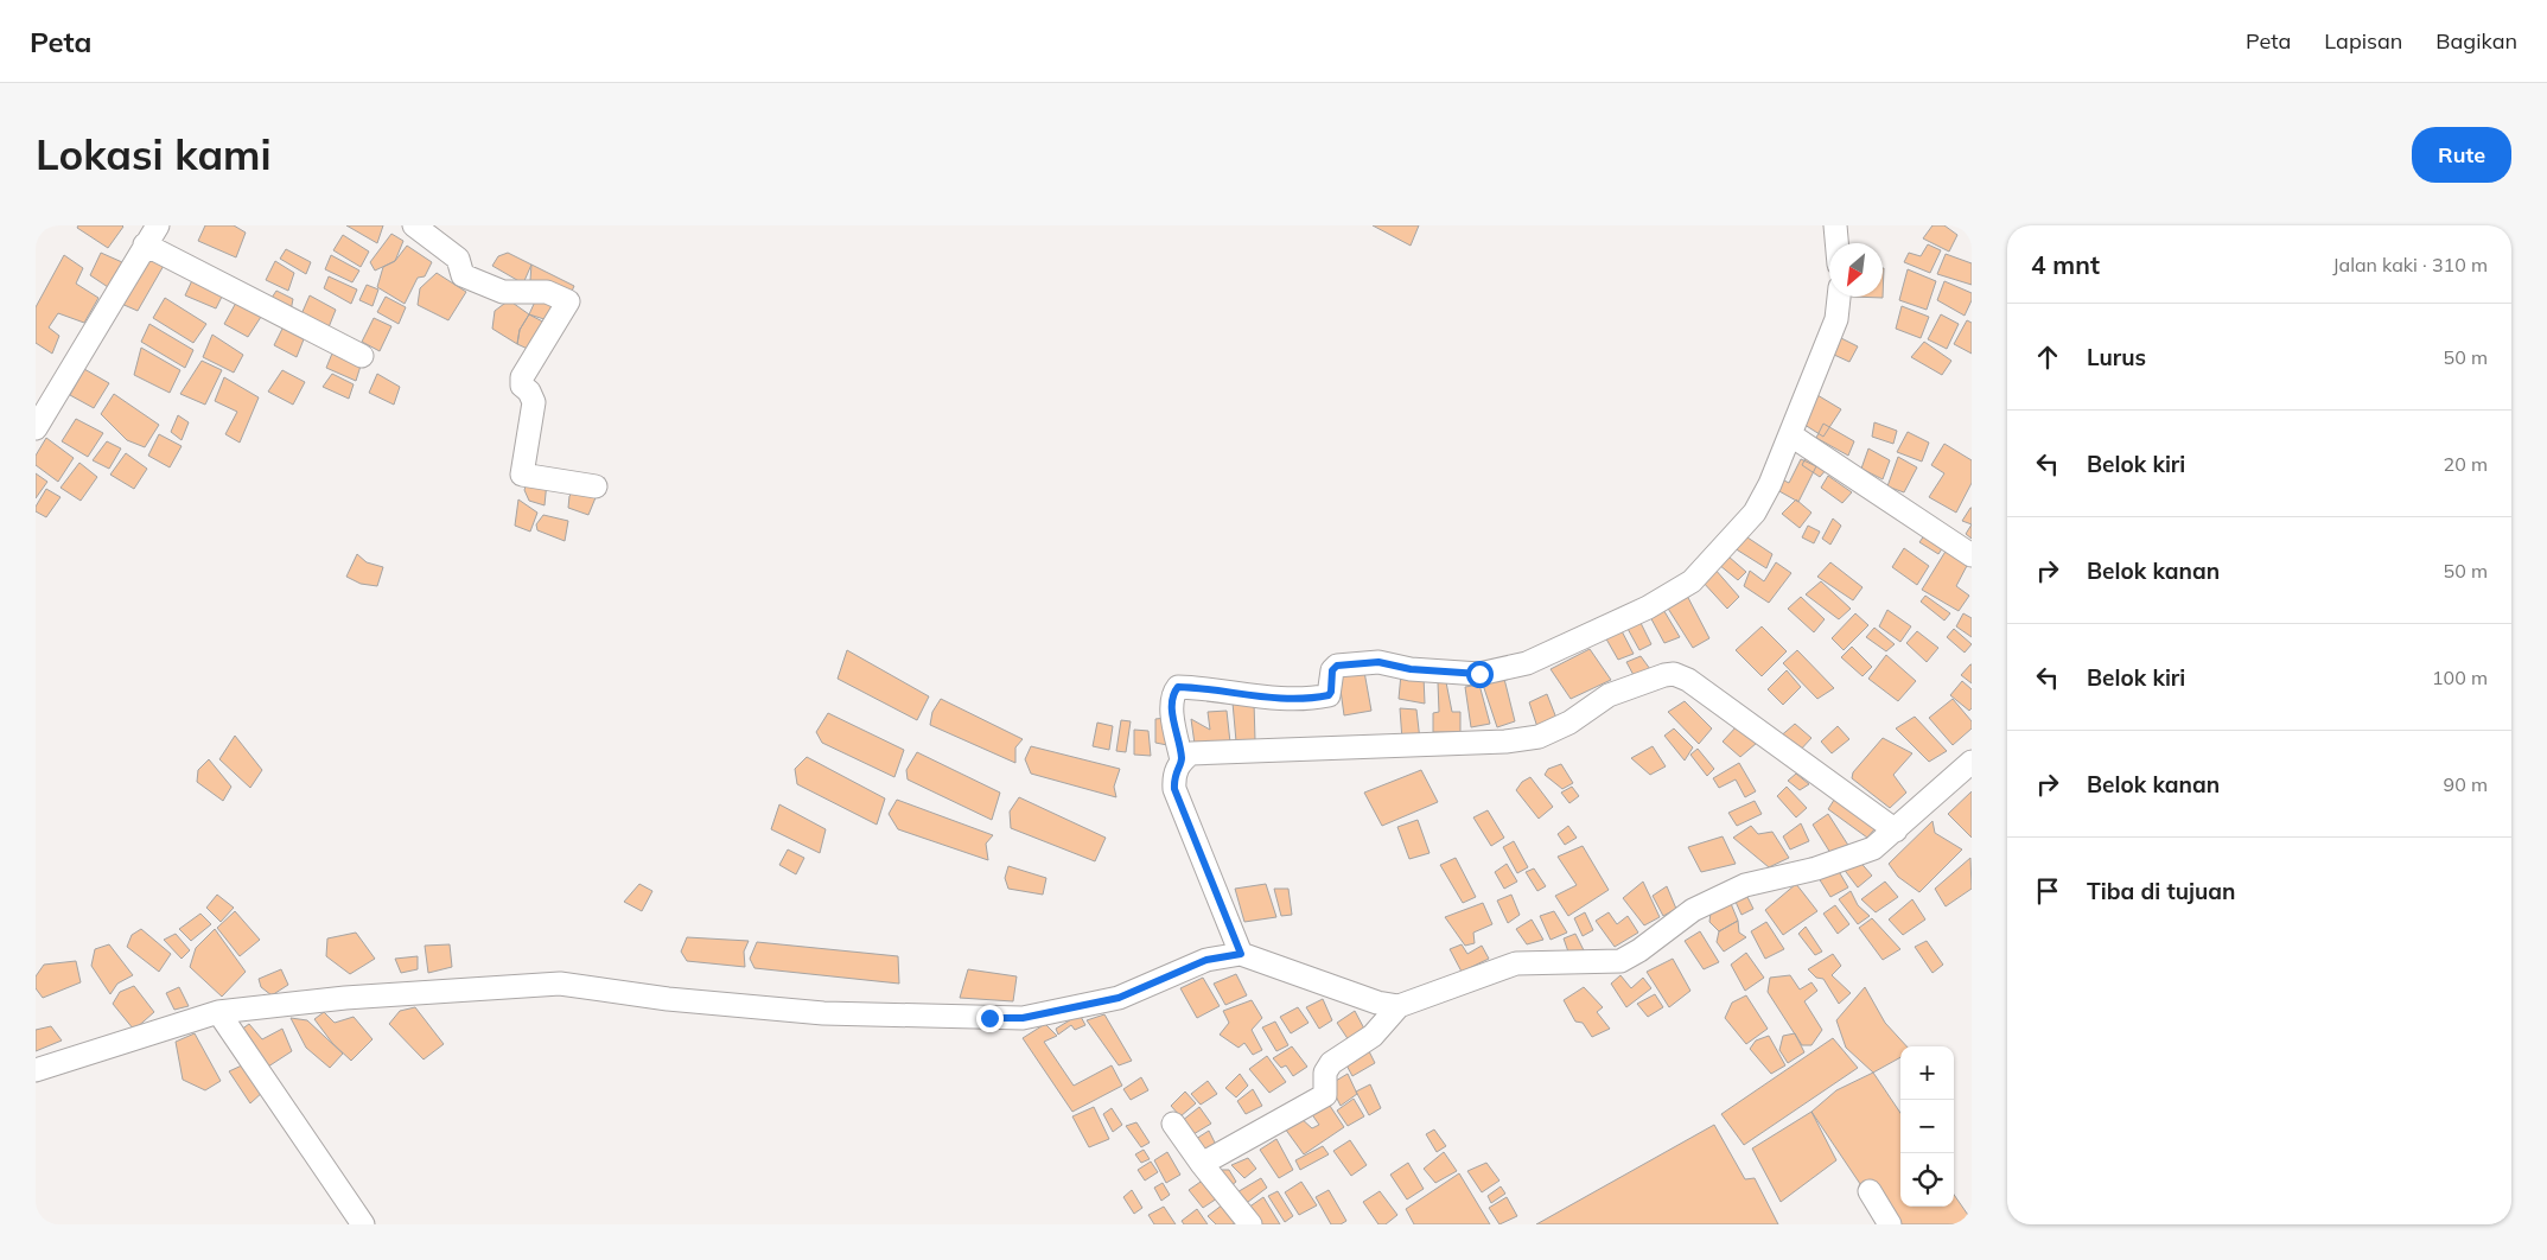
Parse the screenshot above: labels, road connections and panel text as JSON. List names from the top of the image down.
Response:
{
  "north": "bottom left",
  "page": {
    "header": "Peta",
    "nav": ["Peta", "Lapisan", "Bagikan"],
    "buttons": "Rute",
    "title": "Lokasi kami",
    "heading": ["4 mnt", "Jalan kaki · 310 m"],
    "list": [
      ["Lurus", "50 m"],
      ["Belok kiri", "20 m"],
      ["Belok kanan", "50 m"],
      ["Belok kiri", "100 m"],
      ["Belok kanan", "90 m"],
      "Tiba di tujuan"
    ],
    "map_buttons": ["+", "−"]
  }
}
